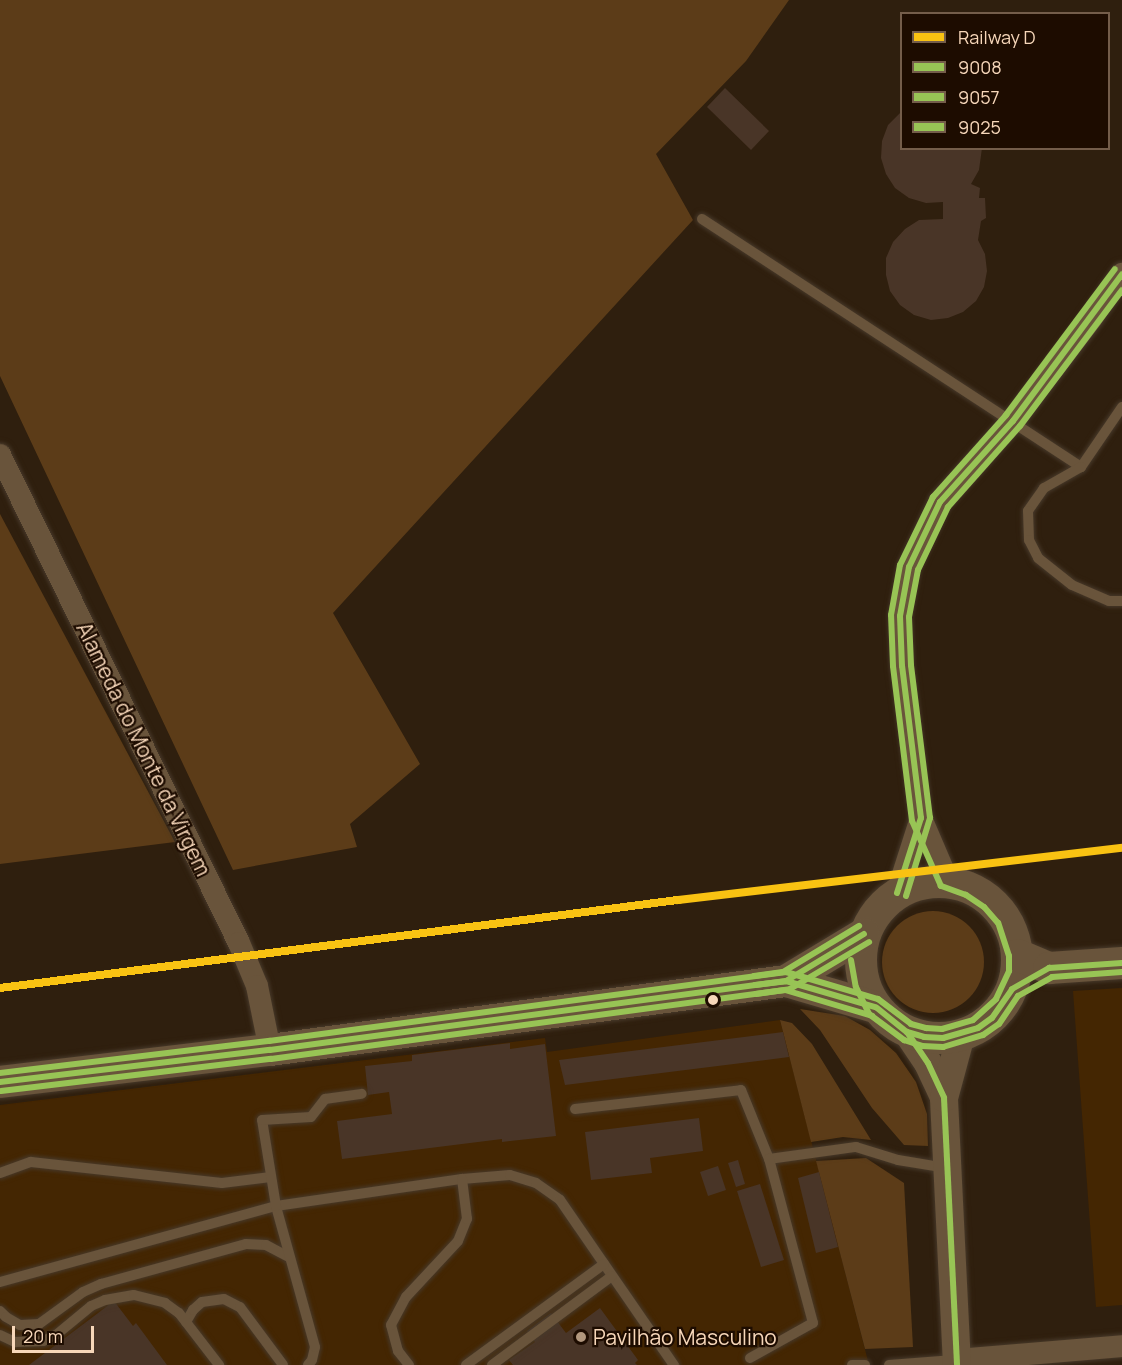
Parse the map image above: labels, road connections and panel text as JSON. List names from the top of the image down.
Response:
{
  "streets": {
    "street": ["Alameda do Monte da Virgem"]
  },
  "places": ["Pavilhão Masculino"],
  "lines": [
    "transit line 9025",
    "transit line 9008",
    "transit line 9057",
    "rail line D"
  ],
  "legend": [
    "Railway D",
    "9008",
    "9057",
    "9025"
  ],
  "scale_bar": "20 m"
}
